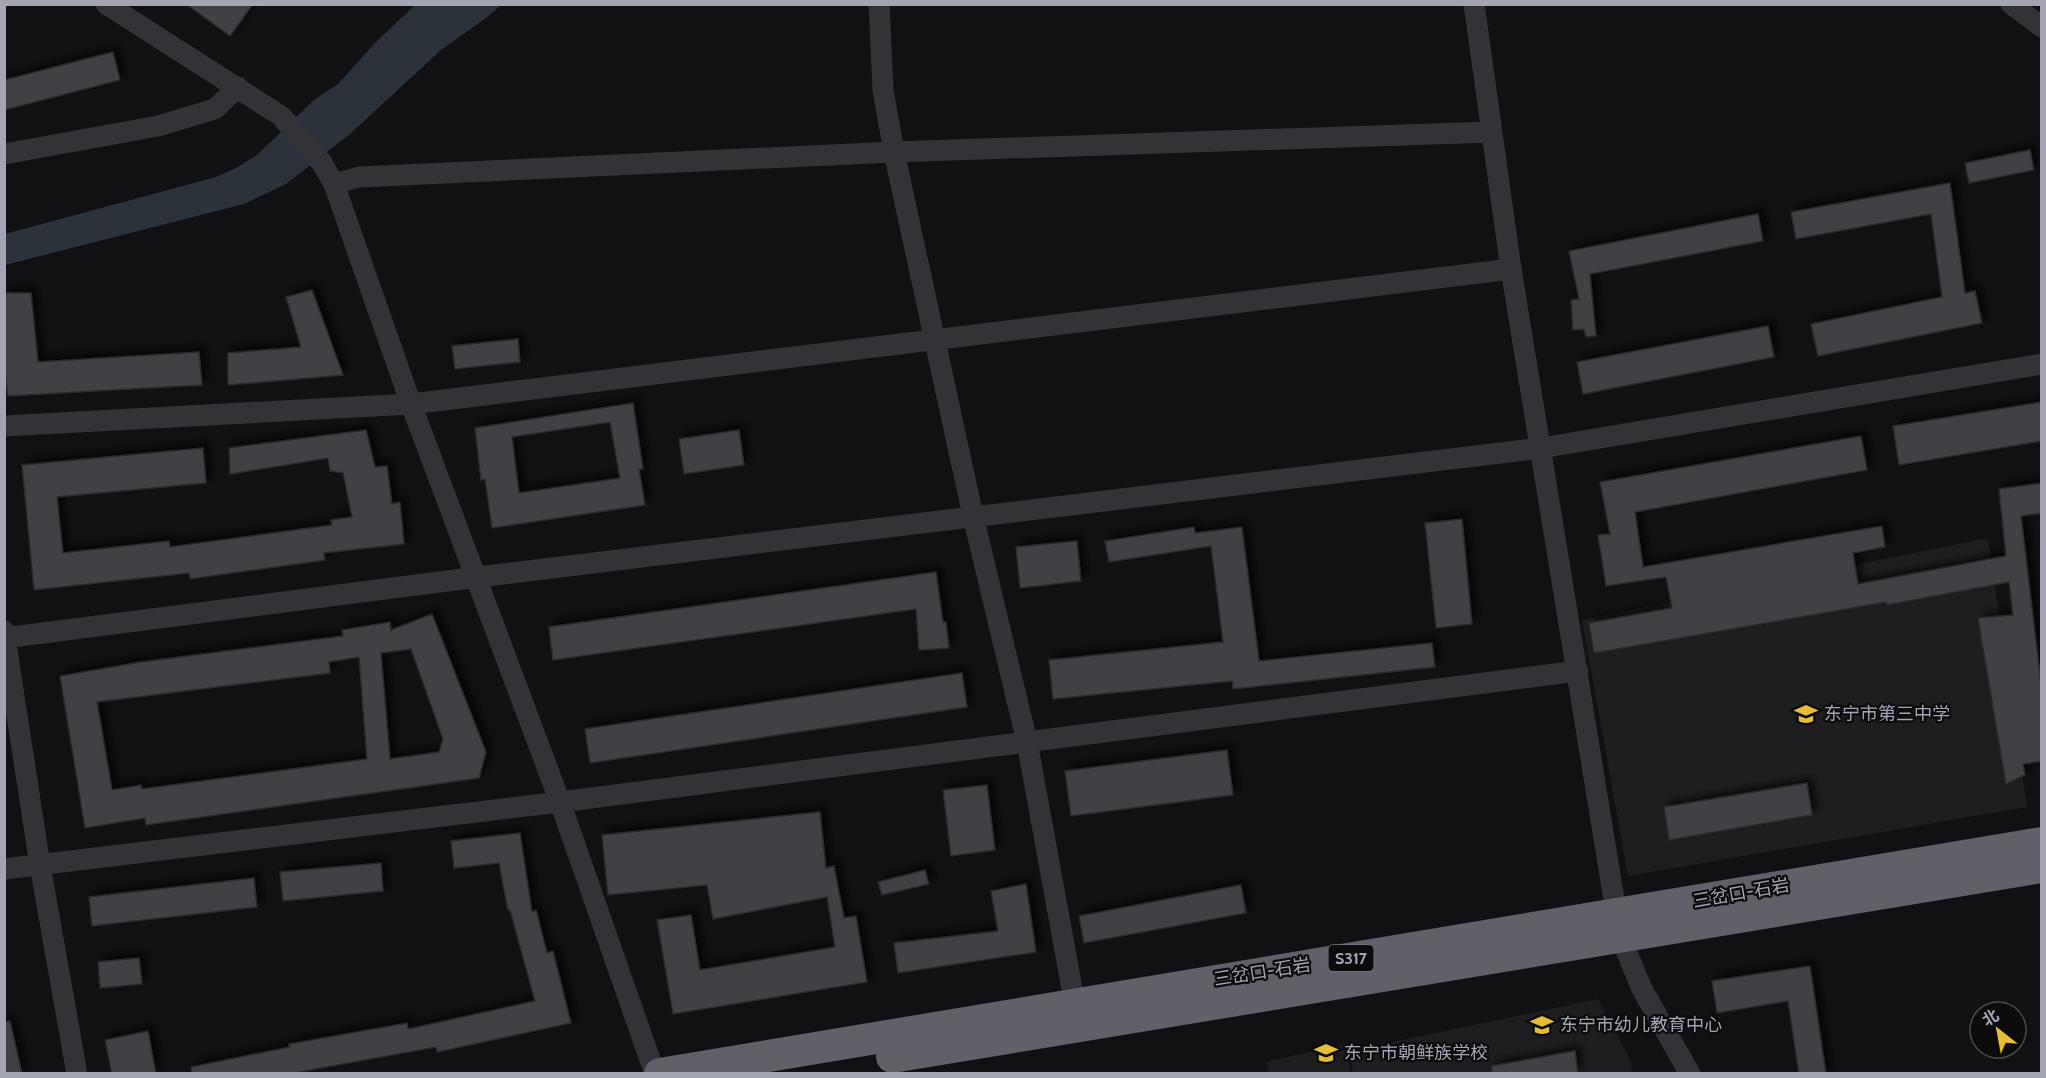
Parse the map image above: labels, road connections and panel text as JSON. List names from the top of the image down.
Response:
{
  "streets": {
    "highway": ["三岔口-石岩", "S317"]
  },
  "places": {
    "school or university": ["东宁市第三中学", "东宁市幼儿教育中心", "东宁市朝鲜族学校"]
  },
  "north": "top left"
}
